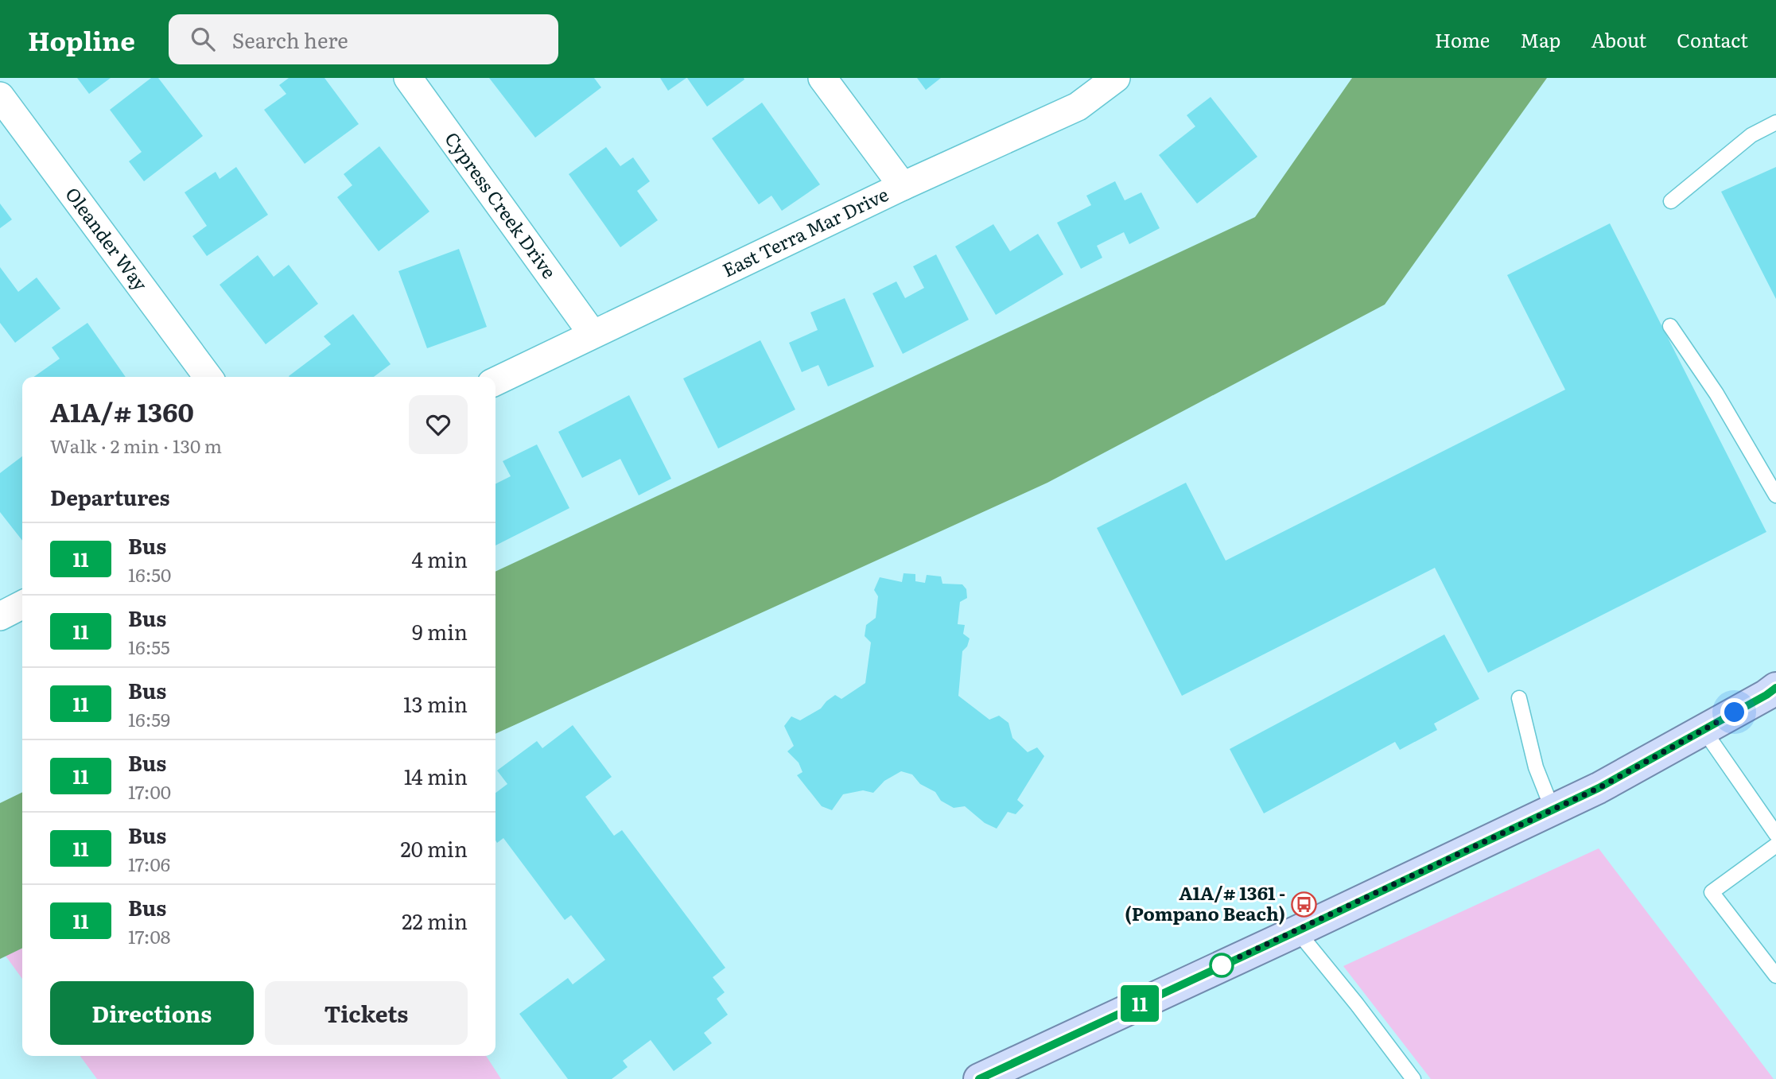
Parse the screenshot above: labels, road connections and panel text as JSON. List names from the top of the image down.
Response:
{
  "streets": {
    "street": ["Cypress Creek Drive", "East Terra Mar Drive", "Oleander Way"]
  },
  "crossings": [
    ["Cypress Creek Drive", "East Terra Mar Drive"]
  ],
  "places": {
    "bus stop": ["A1A/# 1361 - (Pompano Beach)"]
  },
  "lines": ["bus line 11"],
  "page": {
    "header": "Hopline",
    "search": "Search here",
    "nav": [
      "Home",
      "Map",
      "About",
      "Contact"
    ],
    "on_map": "11",
    "heading": [
      ["A1A/# 1360", "Walk · 2 min · 130 m"],
      "Departures"
    ],
    "list": [
      {
        "mark": "11",
        "name": "Bus",
        "note": "16:50",
        "value": "4 min"
      },
      {
        "mark": "11",
        "name": "Bus",
        "note": "16:55",
        "value": "9 min"
      },
      {
        "mark": "11",
        "name": "Bus",
        "note": "16:59",
        "value": "13 min"
      },
      {
        "mark": "11",
        "name": "Bus",
        "note": "17:00",
        "value": "14 min"
      },
      {
        "mark": "11",
        "name": "Bus",
        "note": "17:06",
        "value": "20 min"
      },
      {
        "mark": "11",
        "name": "Bus",
        "note": "17:08",
        "value": "22 min"
      }
    ],
    "buttons": ["Directions", "Tickets"]
  }
}
